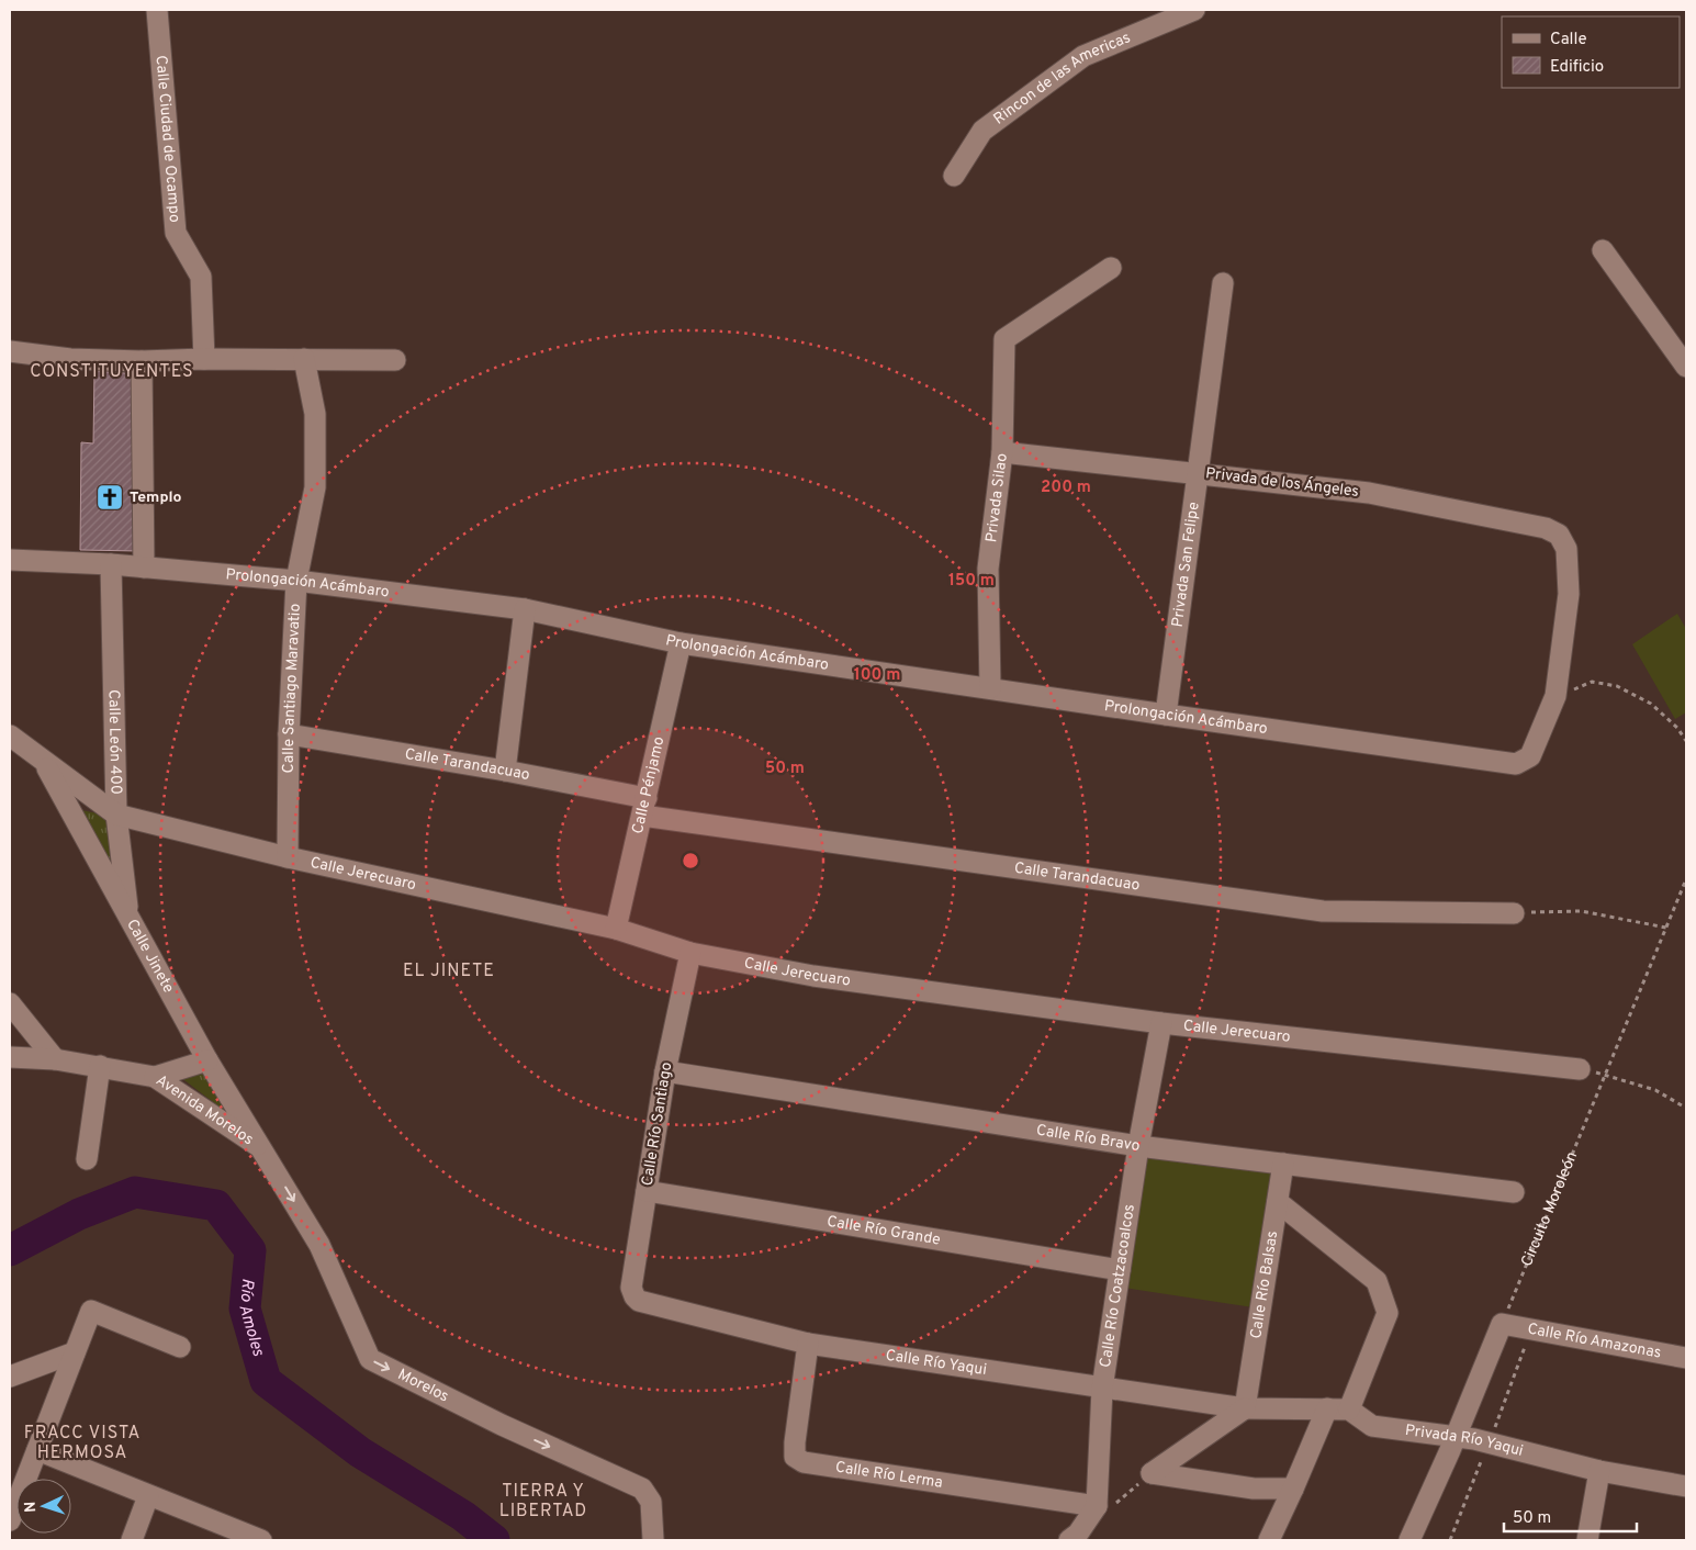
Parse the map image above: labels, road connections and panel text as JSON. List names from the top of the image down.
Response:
{
  "streets": {
    "street": [
      "Rincon de las Americas",
      "Calle Ciudad de Ocampo",
      "Privada de los Ángeles",
      "Privada Silao",
      "Privada San Felipe",
      "Prolongación Acámbaro",
      "Calle Santiago Maravatio",
      "Calle León 400",
      "Calle Tarandacuao",
      "Calle Pénjamo",
      "Calle Jerecuaro",
      "Calle Jinete",
      "Avenida Morelos",
      "Calle Río Santiago",
      "Calle Río Bravo",
      "Calle Río Grande",
      "Calle Río Coatzacoalcos",
      "Calle Río Balsas",
      "Calle Río Amazonas",
      "Calle Río Yaqui",
      "Morelos",
      "Privada Río Yaqui",
      "Calle Río Lerma"
    ],
    "path": ["Circuito Moroleón"]
  },
  "crossings": [
    ["Privada de los Ángeles", "Privada Silao"],
    ["Privada de los Ángeles", "Privada San Felipe"],
    ["Privada de los Ángeles", "Prolongación Acámbaro"],
    ["Privada Silao", "Prolongación Acámbaro"],
    ["Privada San Felipe", "Prolongación Acámbaro"],
    ["Prolongación Acámbaro", "Calle Santiago Maravatio"],
    ["Prolongación Acámbaro", "Calle León 400"],
    ["Prolongación Acámbaro", "Calle Pénjamo"],
    ["Calle Santiago Maravatio", "Calle Tarandacuao"],
    ["Calle Santiago Maravatio", "Calle Jerecuaro"],
    ["Calle León 400", "Calle Jerecuaro"],
    ["Calle León 400", "Calle Jinete"],
    ["Calle Tarandacuao", "Calle Pénjamo"],
    ["Calle Pénjamo", "Calle Jerecuaro"],
    ["Calle Jerecuaro", "Calle Jinete"],
    ["Calle Jerecuaro", "Calle Río Santiago"],
    ["Calle Jerecuaro", "Calle Río Coatzacoalcos"],
    ["Calle Jinete", "Avenida Morelos"],
    ["Calle Jinete", "Morelos"],
    ["Avenida Morelos", "Morelos"],
    ["Calle Río Santiago", "Calle Río Bravo"],
    ["Calle Río Santiago", "Calle Río Grande"],
    ["Calle Río Santiago", "Calle Río Yaqui"],
    ["Calle Río Bravo", "Calle Río Coatzacoalcos"],
    ["Calle Río Bravo", "Calle Río Balsas"],
    ["Circuito Moroleón", "Calle Río Amazonas"],
    ["Calle Río Grande", "Calle Río Coatzacoalcos"],
    ["Calle Río Coatzacoalcos", "Calle Río Yaqui"],
    ["Calle Río Coatzacoalcos", "Calle Río Lerma"],
    ["Calle Río Balsas", "Calle Río Yaqui"],
    ["Calle Río Yaqui", "Calle Río Lerma"]
  ],
  "one_way": ["Morelos"],
  "districts": [
    "CONSTITUYENTES",
    "EL JINETE",
    "FRACC VISTA HERMOSA",
    "TIERRA Y LIBERTAD"
  ],
  "water": ["Río Amoles"],
  "places": {
    "church": ["Templo"]
  },
  "legend": ["Calle", "Edificio"],
  "scale_bar": "50 m",
  "north": "left",
  "rings": [
    "200 m",
    "150 m",
    "100 m",
    "50 m"
  ]
}
